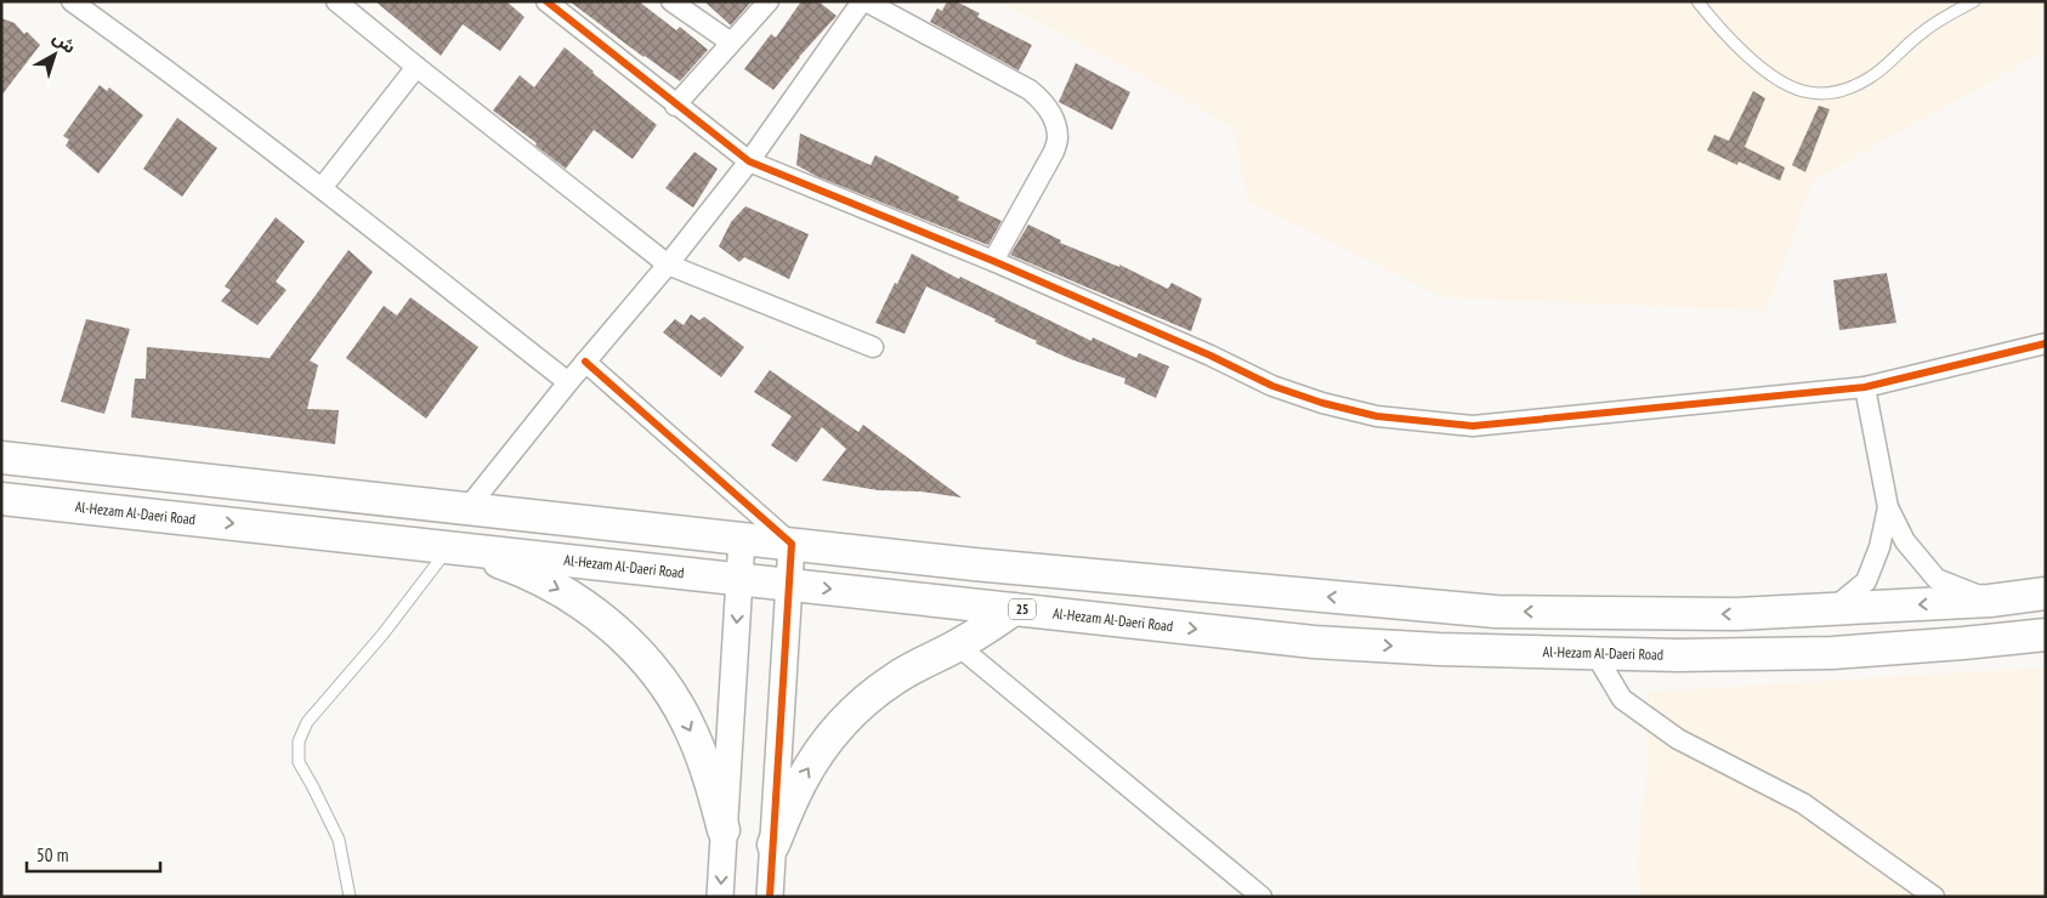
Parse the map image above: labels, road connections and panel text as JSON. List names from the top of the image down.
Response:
{
  "streets": {
    "main road": ["Al-Hezam Al-Daeri Road", "25"]
  },
  "scale_bar": "50 m",
  "north": "top right"
}
